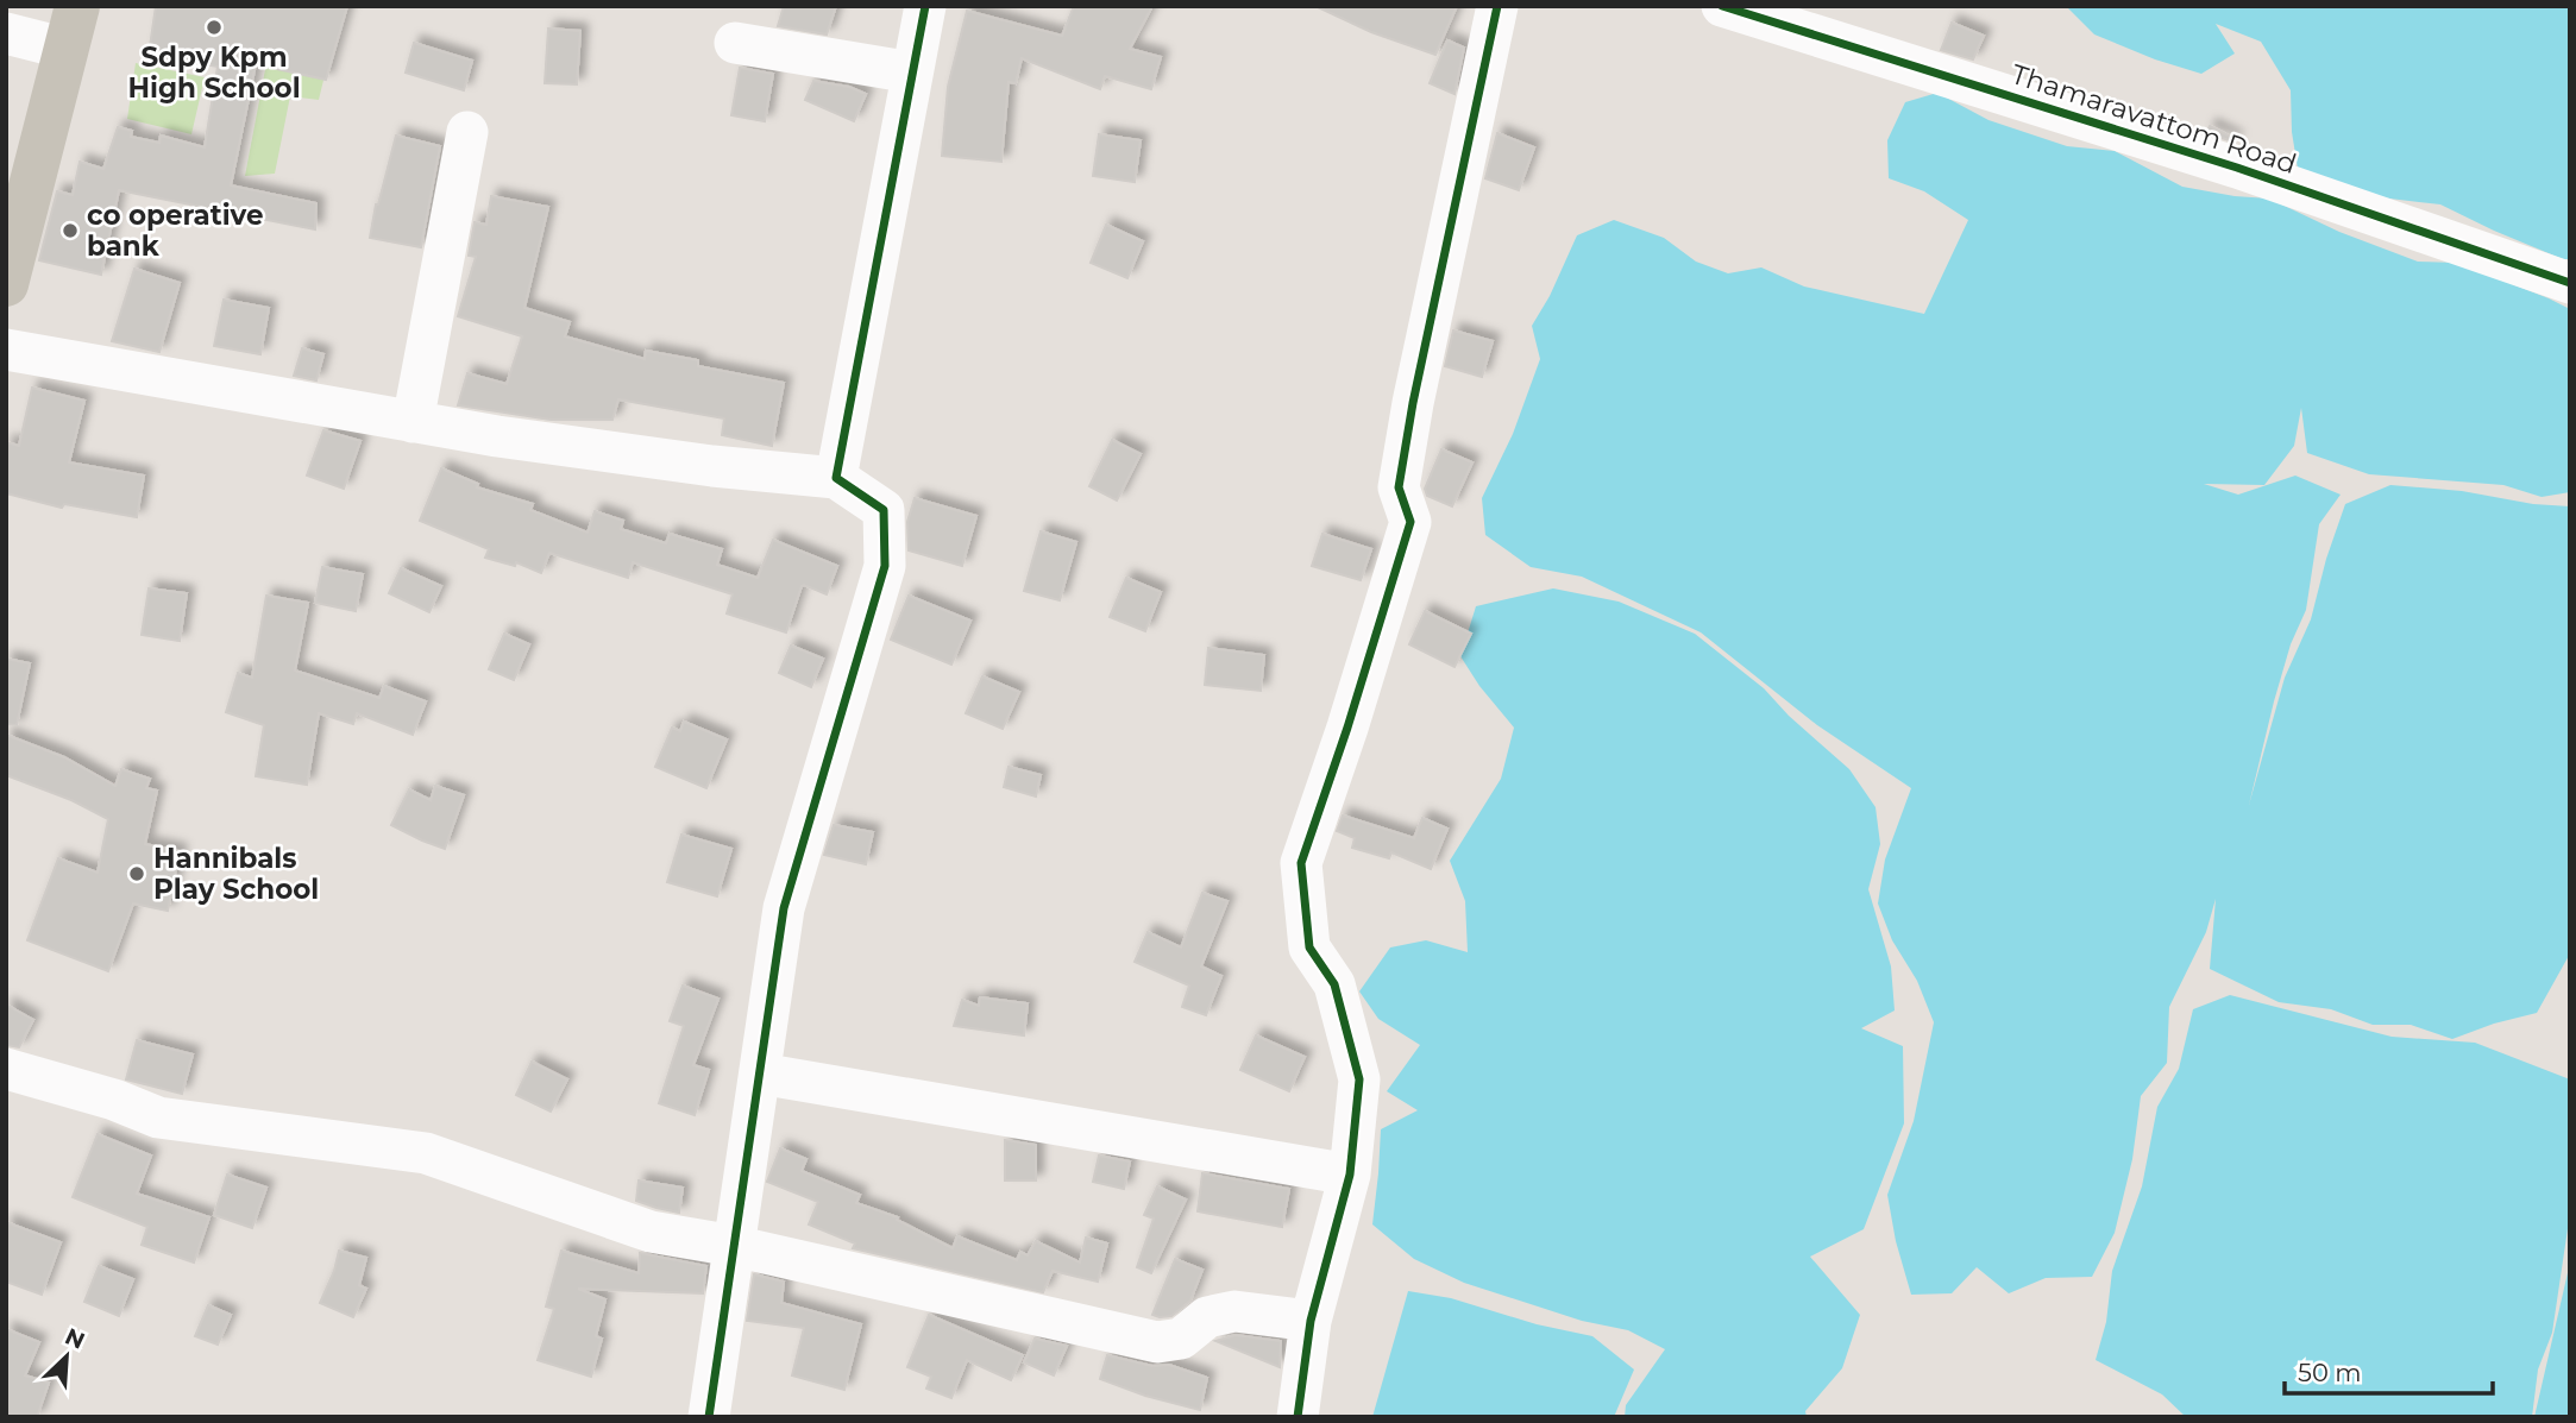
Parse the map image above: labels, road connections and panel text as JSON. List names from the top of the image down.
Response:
{
  "streets": {
    "street": ["Thamaravattom Road"]
  },
  "places": ["Sdpy Kpm High School", "co operative bank", "Hannibals Play School"],
  "scale_bar": "50 m",
  "north": "top right"
}
